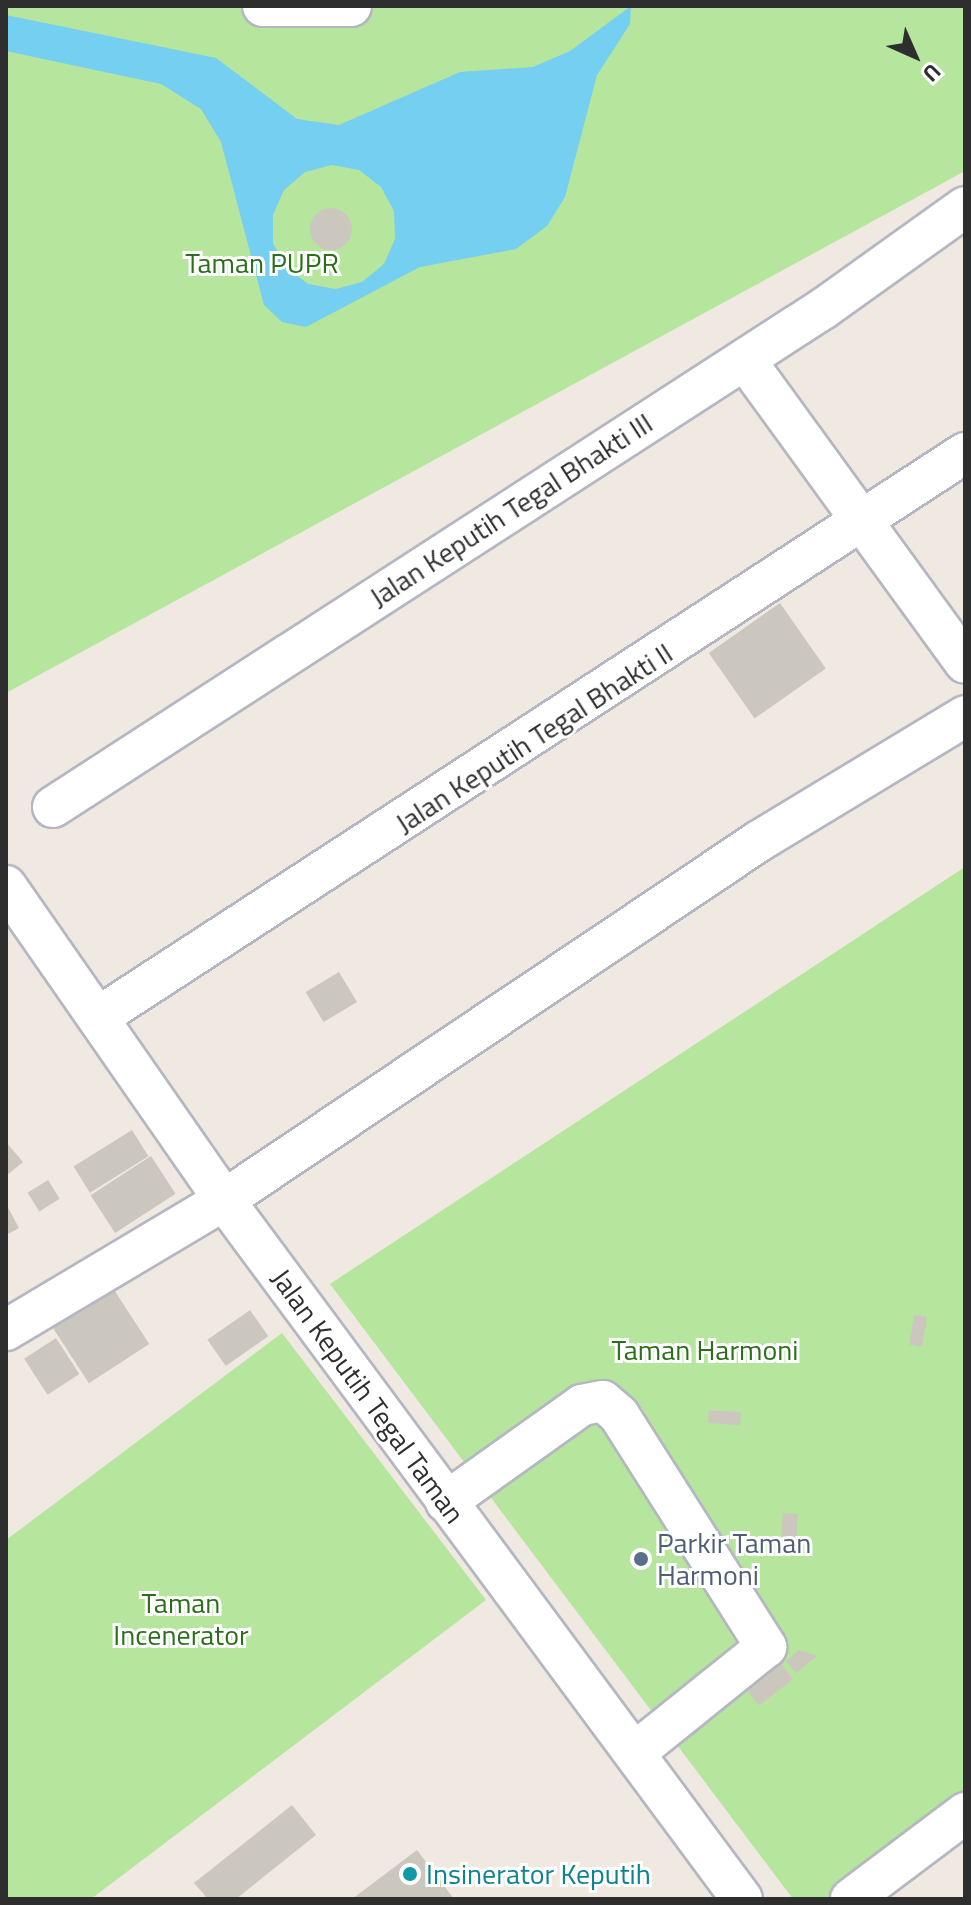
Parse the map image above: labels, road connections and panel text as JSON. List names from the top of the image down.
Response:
{
  "streets": {
    "street": ["Jalan Keputih Tegal Bhakti III", "Jalan Keputih Tegal Bhakti II", "Jalan Keputih Tegal Taman"]
  },
  "crossings": [
    ["Jalan Keputih Tegal Bhakti II", "Jalan Keputih Tegal Taman"]
  ],
  "parks": ["Taman PUPR", "Taman Harmoni", "Taman Incenerator"],
  "places": ["Parkir Taman Harmoni", "Insinerator Keputih"],
  "north": "bottom right"
}
